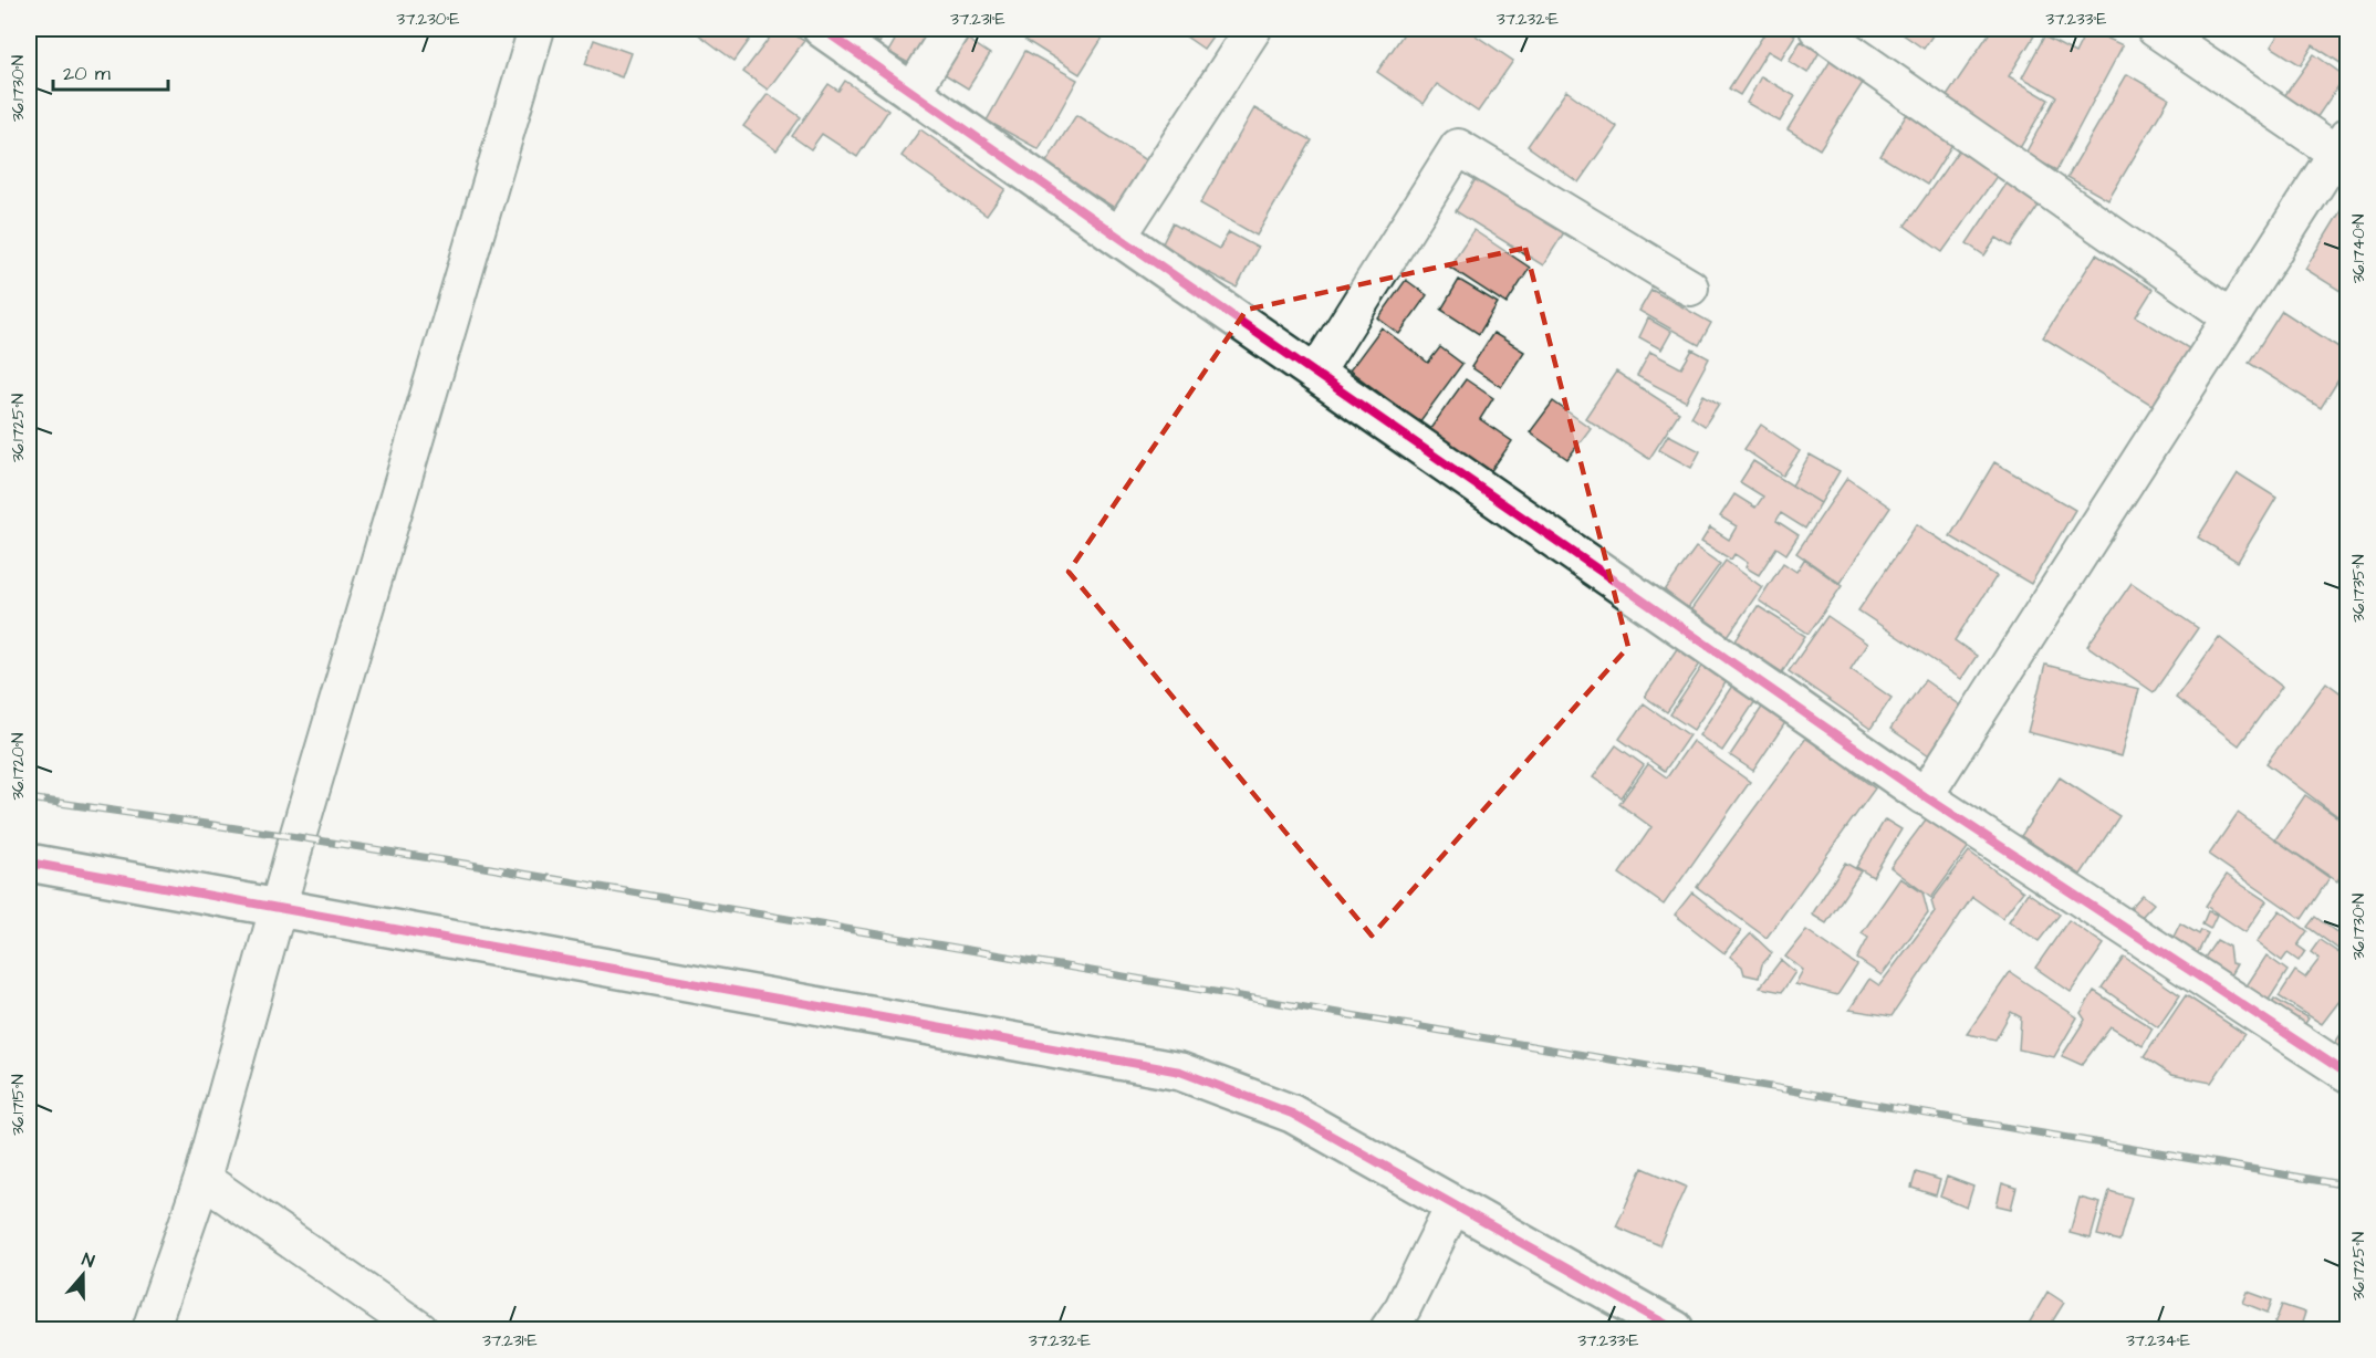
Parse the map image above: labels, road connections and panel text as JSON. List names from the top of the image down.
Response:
{
  "scale_bar": "20 m",
  "north": "top",
  "coordinates": [
    "37.230°E",
    "37.231°E",
    "37.232°E",
    "37.233°E",
    "36.1730°N",
    "36.1740°N",
    "36.1725°N",
    "36.1735°N",
    "36.1720°N",
    "36.1715°N",
    "37.234°E"
  ]
}
